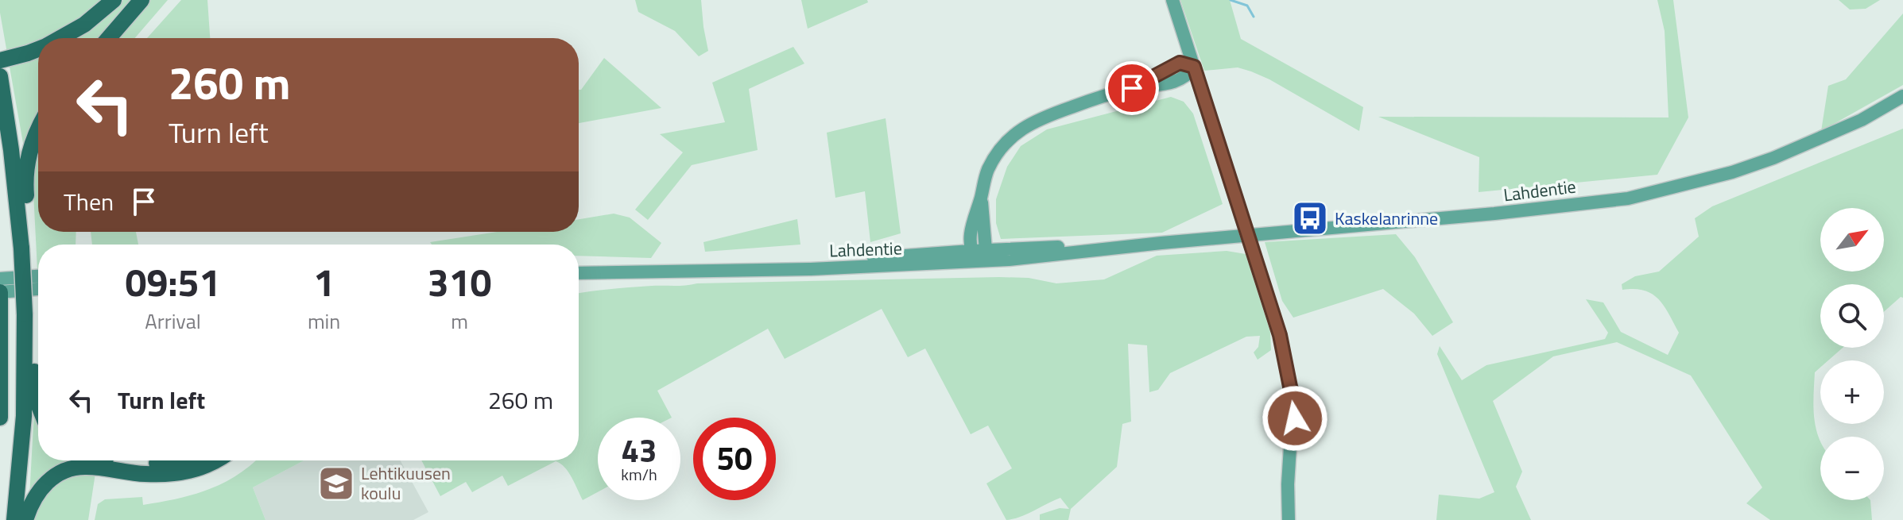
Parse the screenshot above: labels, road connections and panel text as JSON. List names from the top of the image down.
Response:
{
  "streets": {
    "main road": ["Lahdentie"]
  },
  "places": {
    "bus stop": ["Kaskelanrinne"],
    "school or university": ["Lehtikuusen koulu"]
  },
  "north": "top right",
  "page": {
    "turn": ["260 m", "Turn left"],
    "then": "Then",
    "map_buttons": ["+", "−"],
    "eta": [
      "09:51",
      "Arrival",
      "1",
      "min",
      "310",
      "m"
    ],
    "list": [
      {
        "name": "Turn left",
        "value": "260 m"
      }
    ],
    "speed": "43 km/h",
    "limit": "50"
  }
}
